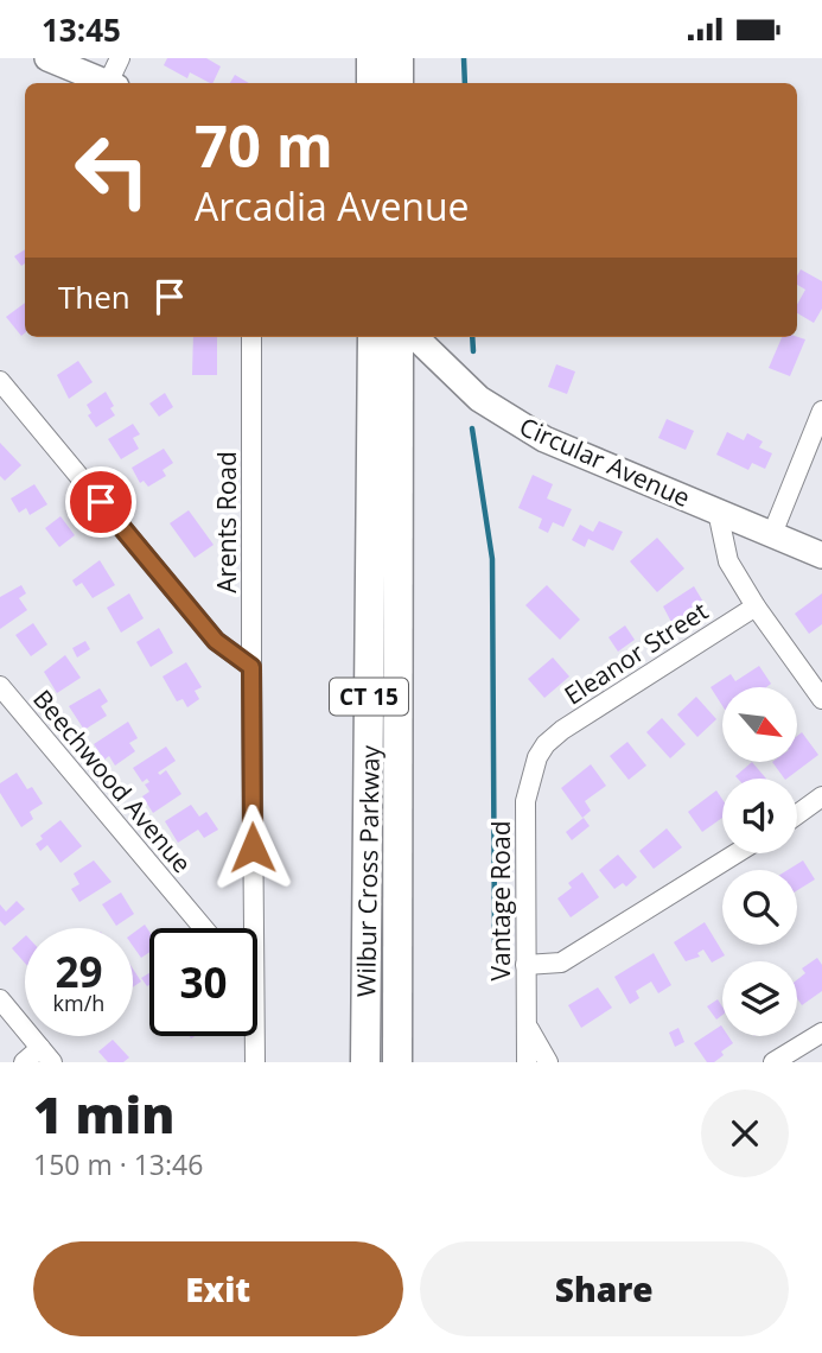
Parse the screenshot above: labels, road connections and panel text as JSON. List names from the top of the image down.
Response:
{
  "streets": {
    "highway": ["CT 15", "Wilbur Cross Parkway"],
    "main road": ["Circular Avenue"],
    "street": [
      "Arents Road",
      "Eleanor Street",
      "Beechwood Avenue",
      "Vantage Road"
    ]
  },
  "crossings": [
    ["Circular Avenue", "Wilbur Cross Parkway"],
    ["Eleanor Street", "Vantage Road"]
  ],
  "north": "bottom right",
  "page": {
    "status": "13:45",
    "turn": ["70 m", "Arcadia Avenue"],
    "then": "Then",
    "speed": "29 km/h",
    "limit": "30",
    "heading": ["1 min", "150 m · 13:46"],
    "buttons": ["Exit", "Share"]
  }
}
